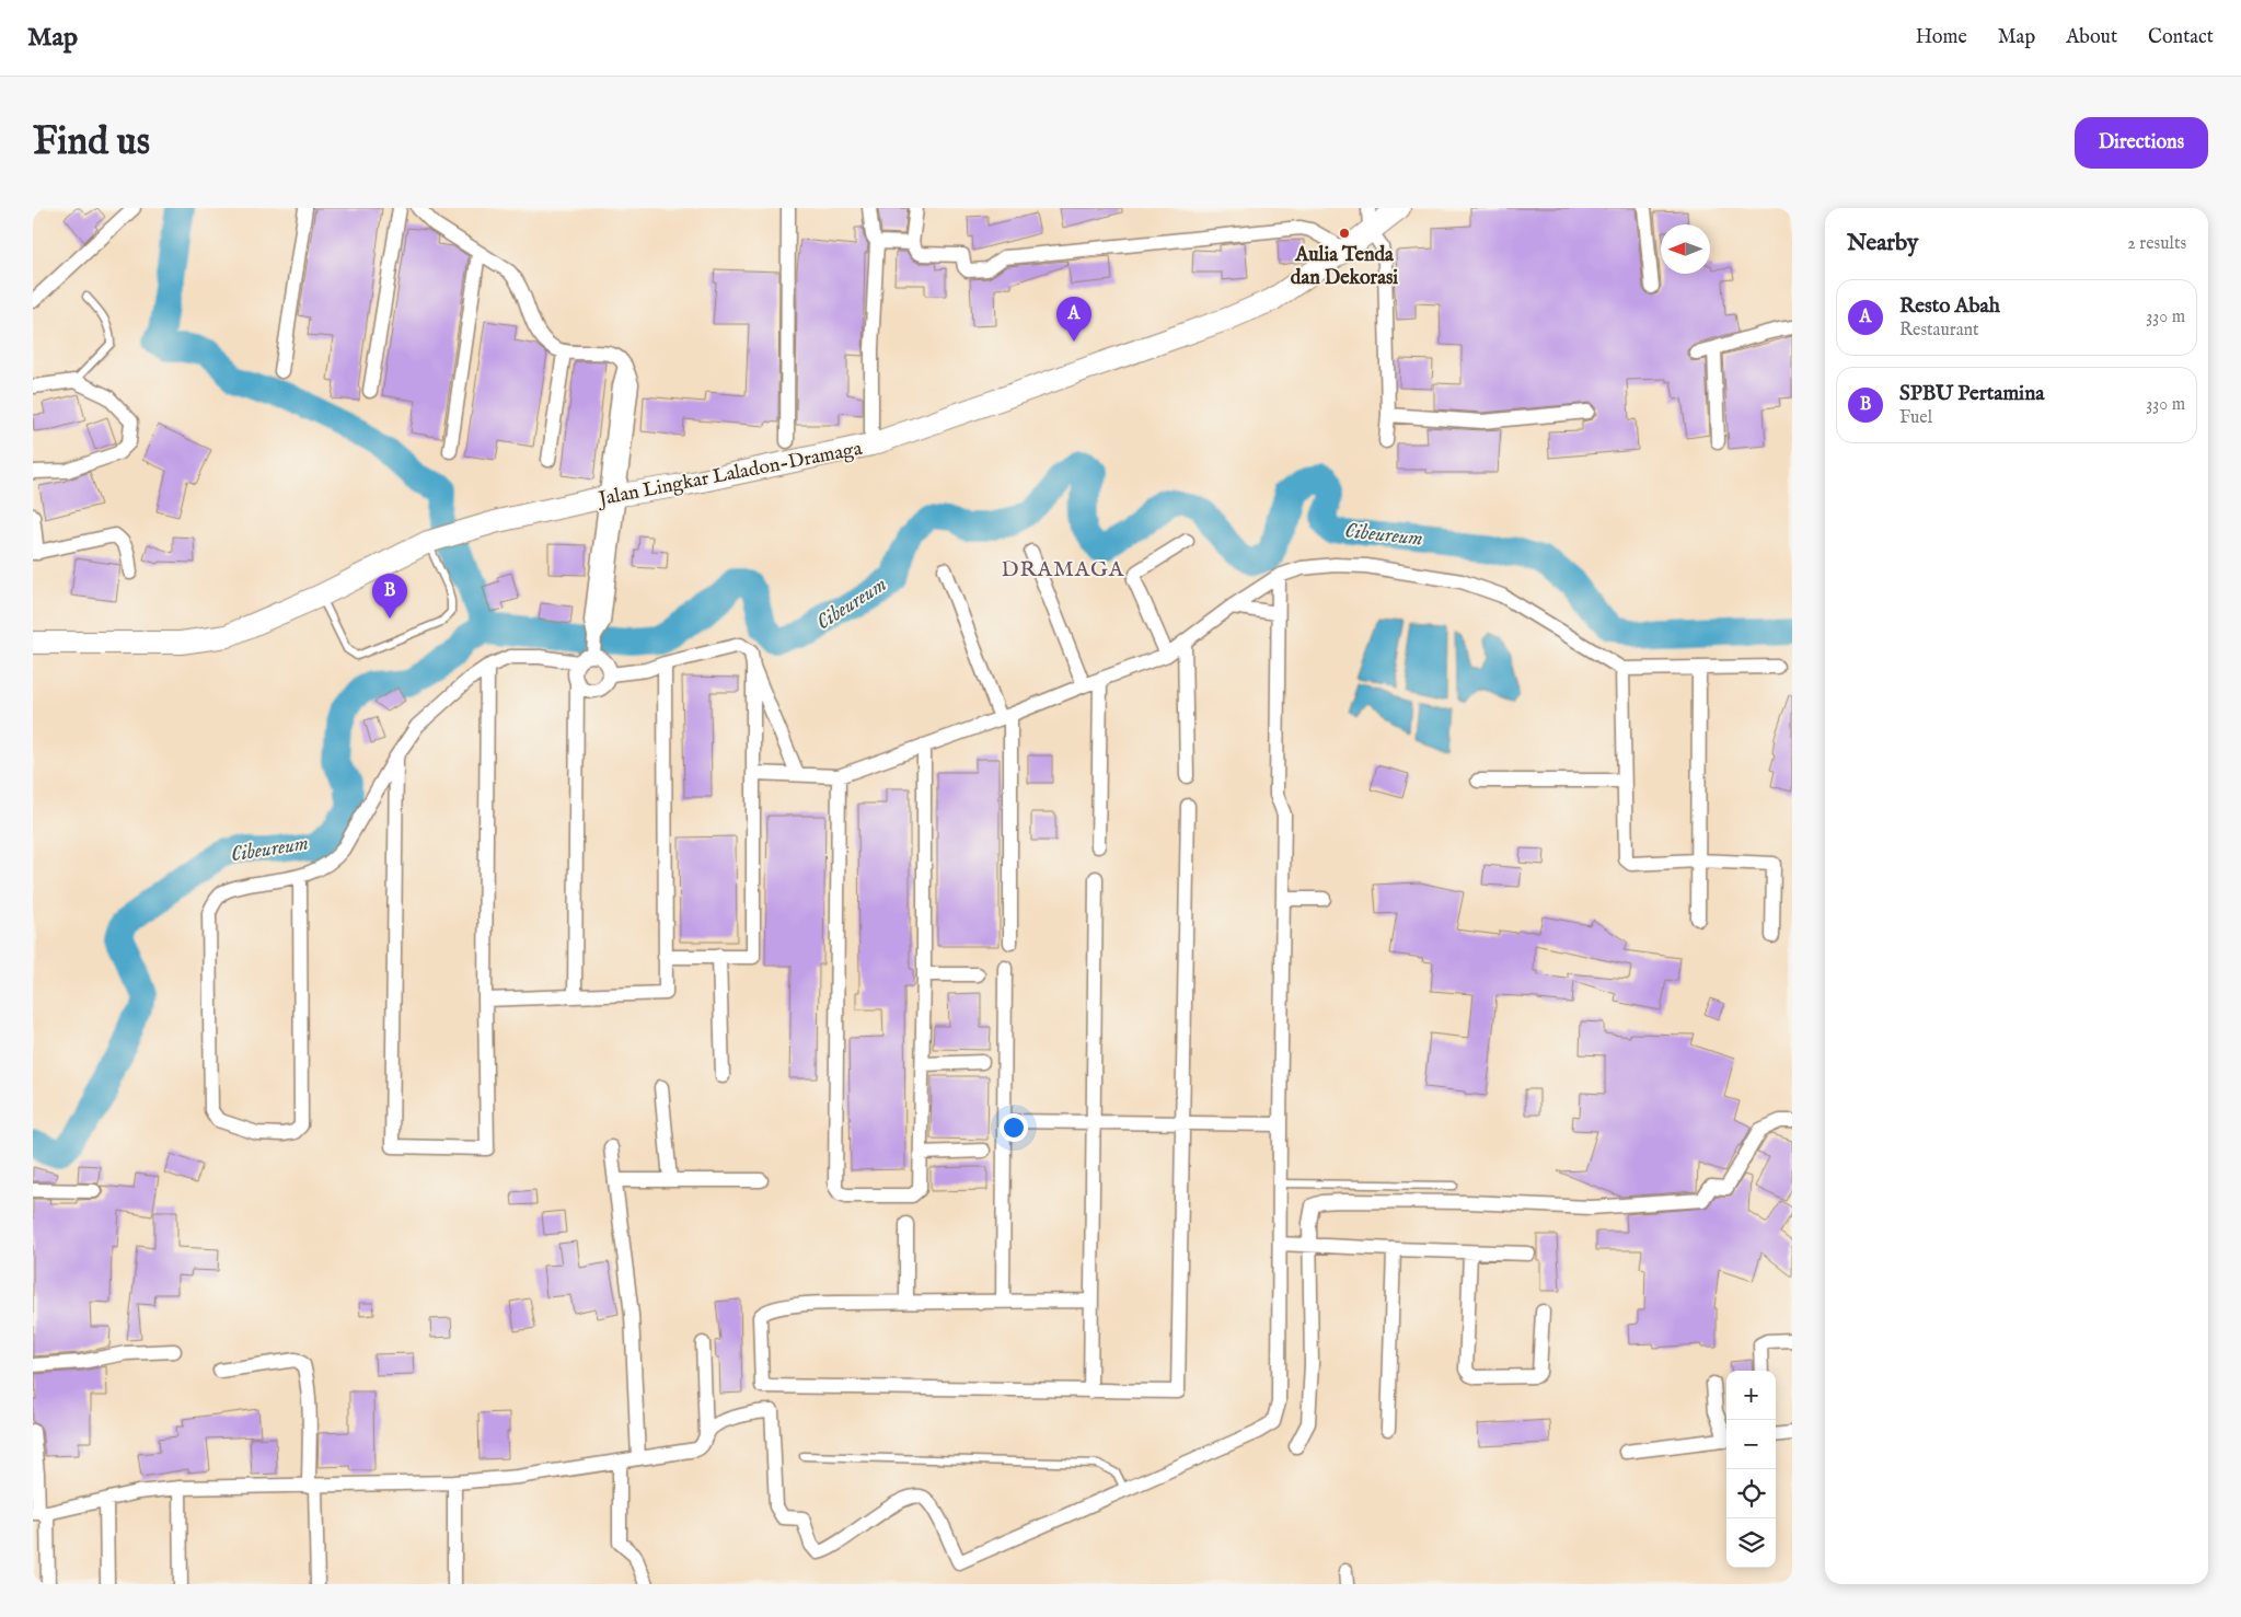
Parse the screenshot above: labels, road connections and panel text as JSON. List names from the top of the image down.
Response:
{
  "streets": {
    "main road": ["Jalan Lingkar Laladon-Dramaga"]
  },
  "districts": ["DRAMAGA"],
  "water": ["Cibeureum"],
  "places": ["Aulia Tenda dan Dekorasi"],
  "north": "left",
  "page": {
    "header": "Map",
    "nav": [
      "Home",
      "Map",
      "About",
      "Contact"
    ],
    "buttons": "Directions",
    "title": "Find us",
    "heading": ["Nearby", "2 results"],
    "list": [
      {
        "mark": "A",
        "name": "Resto Abah",
        "note": "Restaurant",
        "value": "330 m"
      },
      {
        "mark": "B",
        "name": "SPBU Pertamina",
        "note": "Fuel",
        "value": "330 m"
      }
    ],
    "pins": ["A", "B"],
    "map_buttons": ["+", "−"]
  }
}
